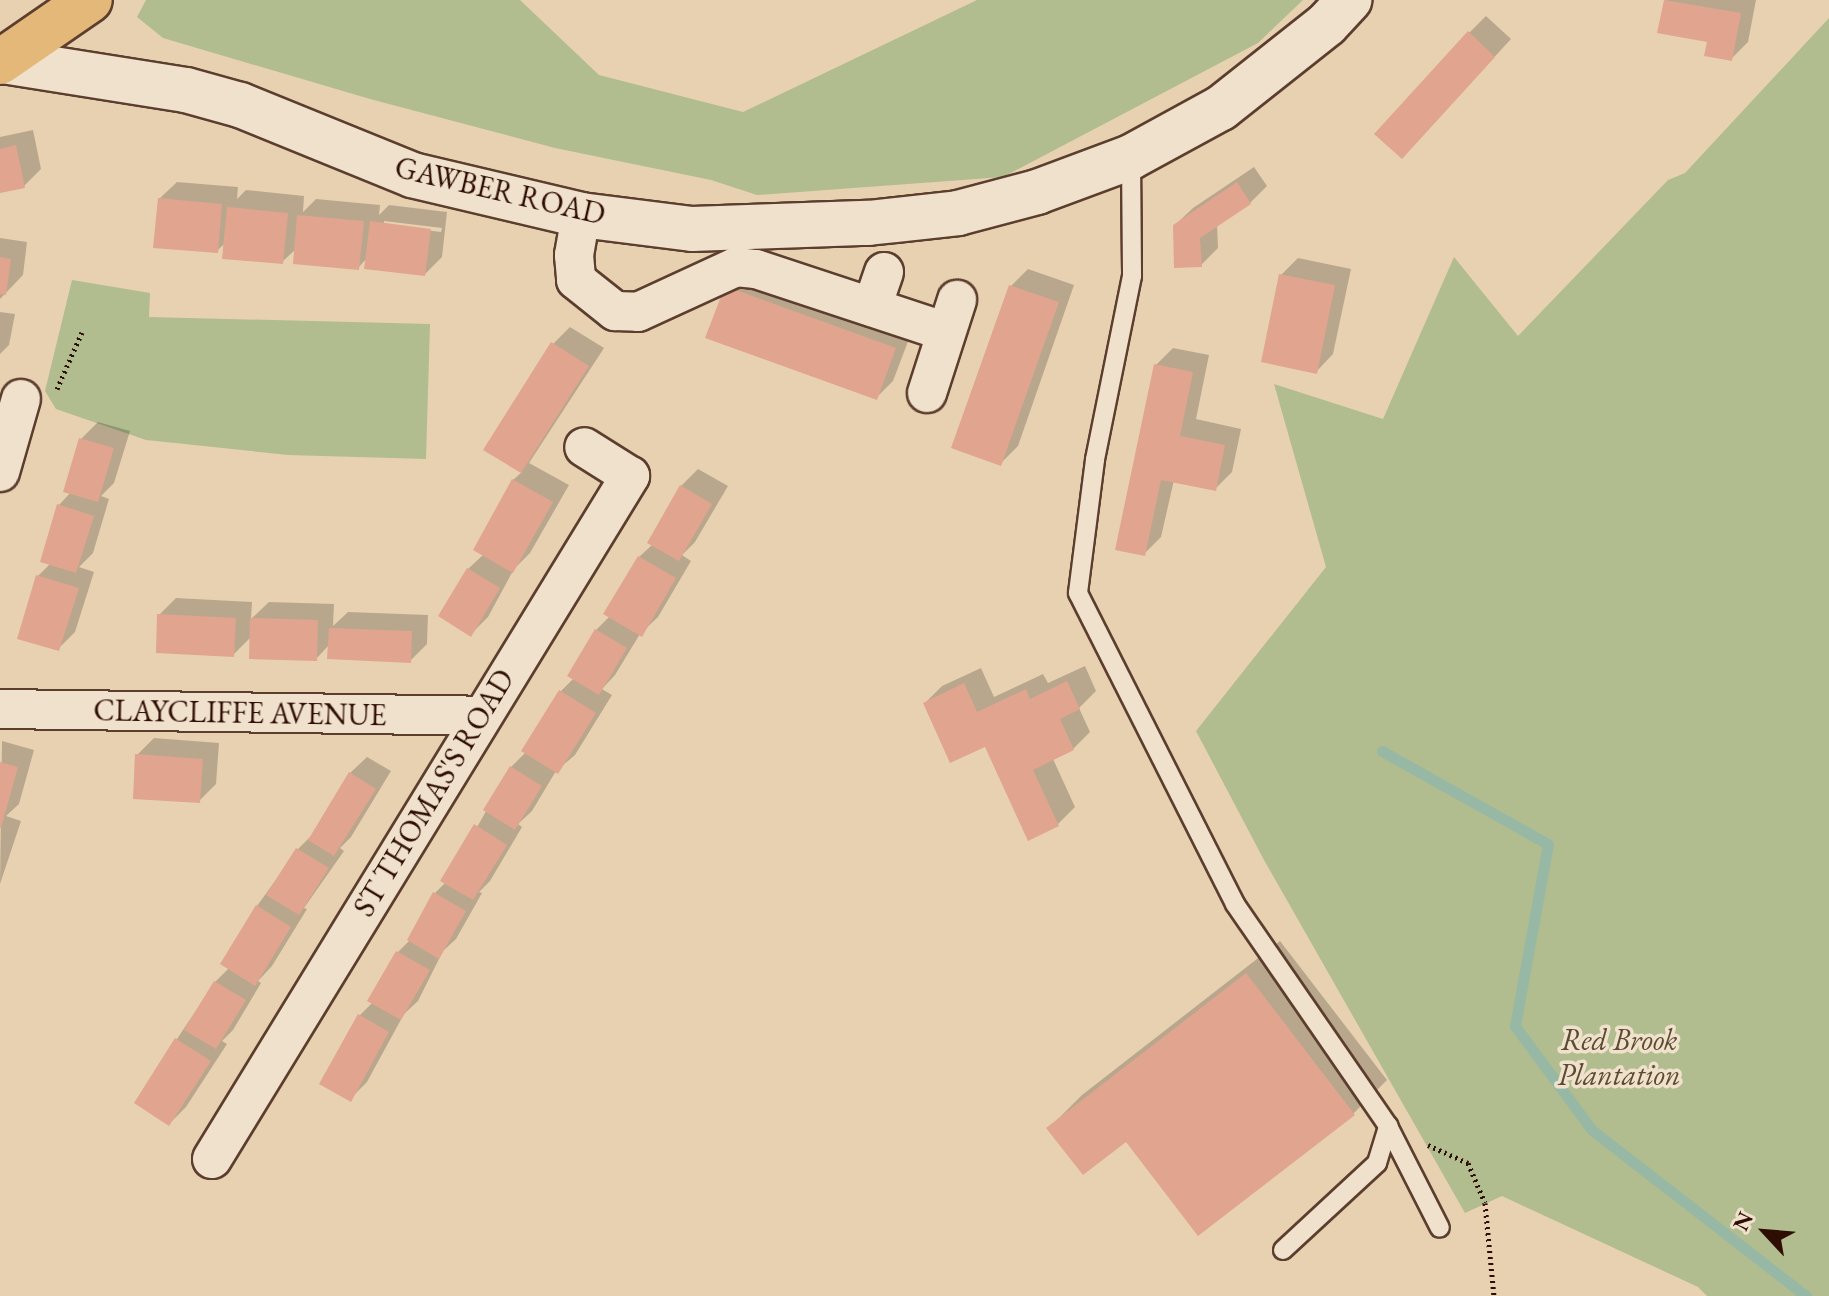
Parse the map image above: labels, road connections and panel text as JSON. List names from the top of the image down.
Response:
{
  "streets": {
    "street": ["GAWBER ROAD", "CLAYCLIFFE AVENUE", "ST THOMAS'S ROAD"]
  },
  "crossings": [
    ["CLAYCLIFFE AVENUE", "ST THOMAS'S ROAD"]
  ],
  "parks": ["Red Brook Plantation"],
  "north": "top left"
}
